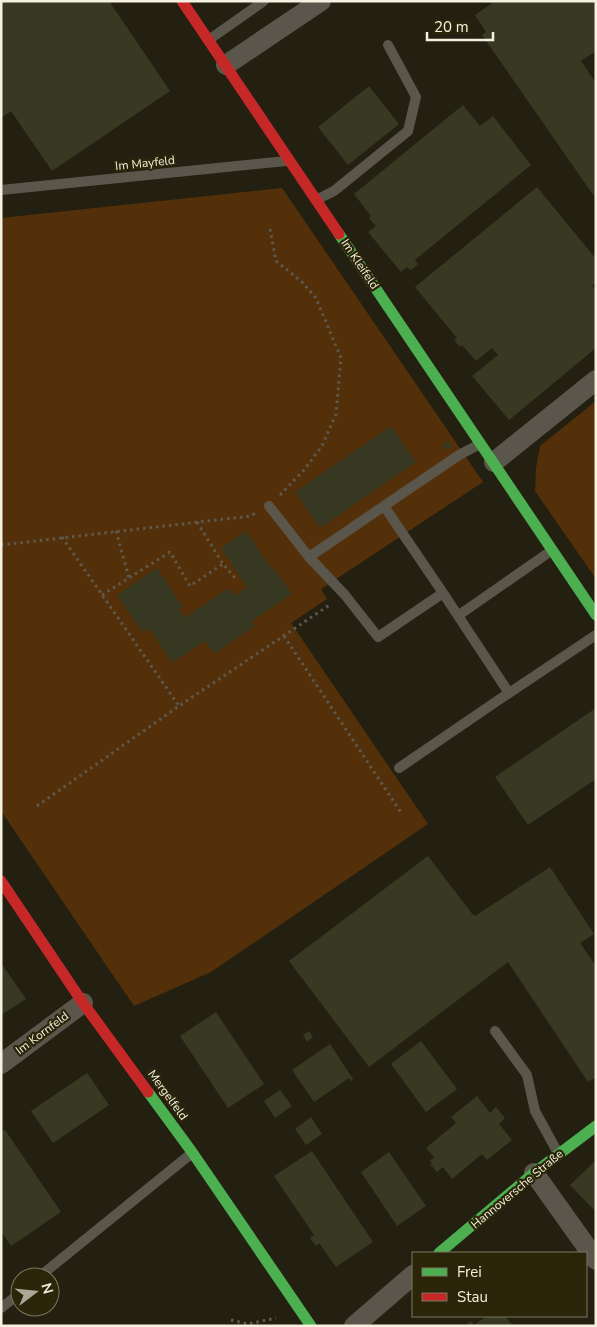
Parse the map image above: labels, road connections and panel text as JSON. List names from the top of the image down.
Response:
{
  "streets": {
    "street": [
      "Im Kleifeld",
      "Im Kornfeld",
      "Mergelfeld",
      "Hannoversche Straße"
    ],
    "lane": ["Im Mayfeld"]
  },
  "crossings": [
    ["Im Mayfeld", "Im Kleifeld"],
    ["Im Kornfeld", "Mergelfeld"]
  ],
  "legend": ["Frei", "Stau"],
  "scale_bar": "20 m",
  "north": "right"
}
